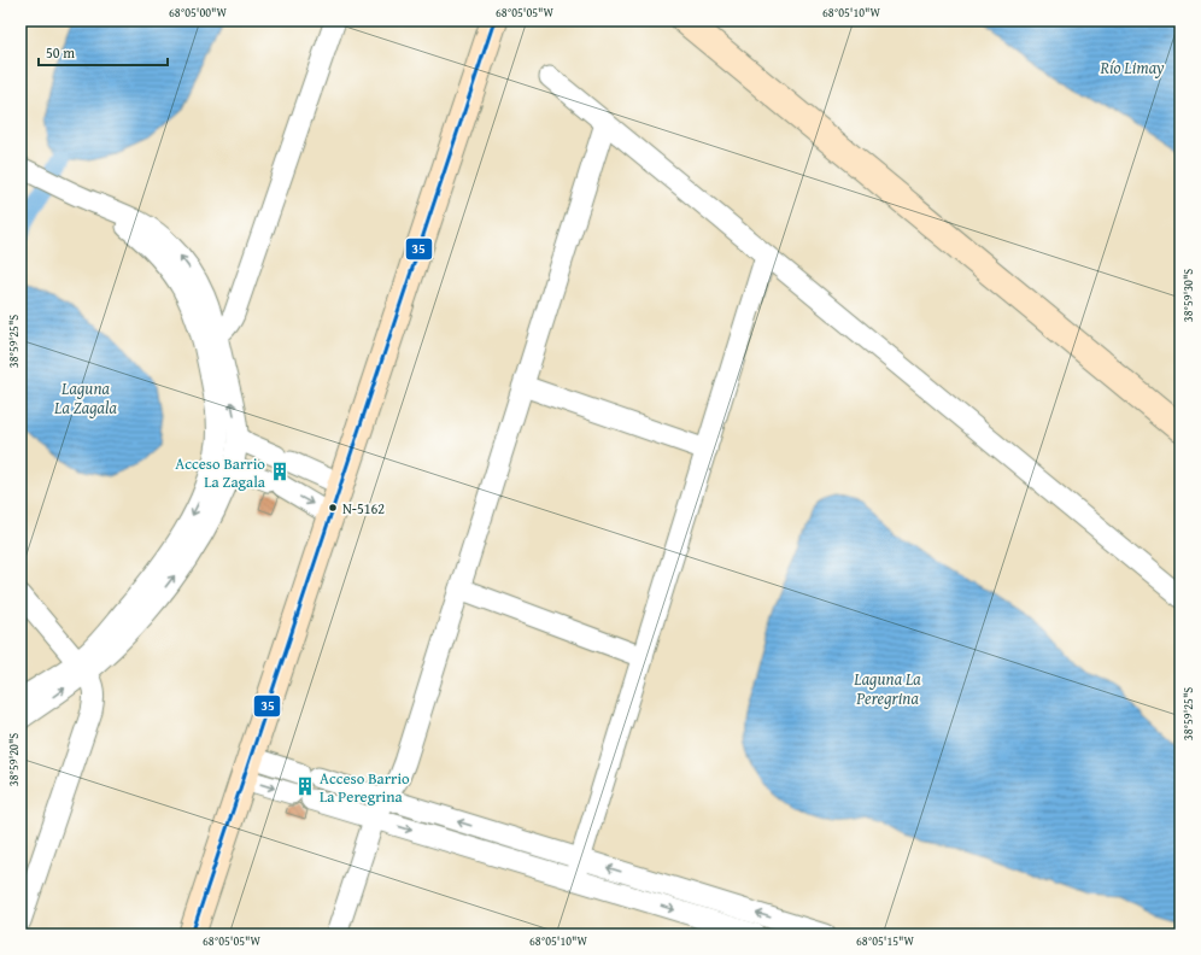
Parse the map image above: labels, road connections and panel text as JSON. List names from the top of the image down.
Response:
{
  "water": ["Río Limay", "Laguna La Zagala", "Laguna La Peregrina"],
  "places": {
    "building": ["Acceso Barrio La Zagala", "Acceso Barrio La Peregrina"],
    "other": ["N-5162"]
  },
  "lines": ["transit line 35"],
  "scale_bar": "50 m",
  "coordinates": [
    "68°05'00\"W",
    "68°05'05\"W",
    "68°05'10\"W",
    "38°59'30\"S",
    "38°59'25\"S",
    "38°59'20\"S",
    "68°05'15\"W"
  ]
}
